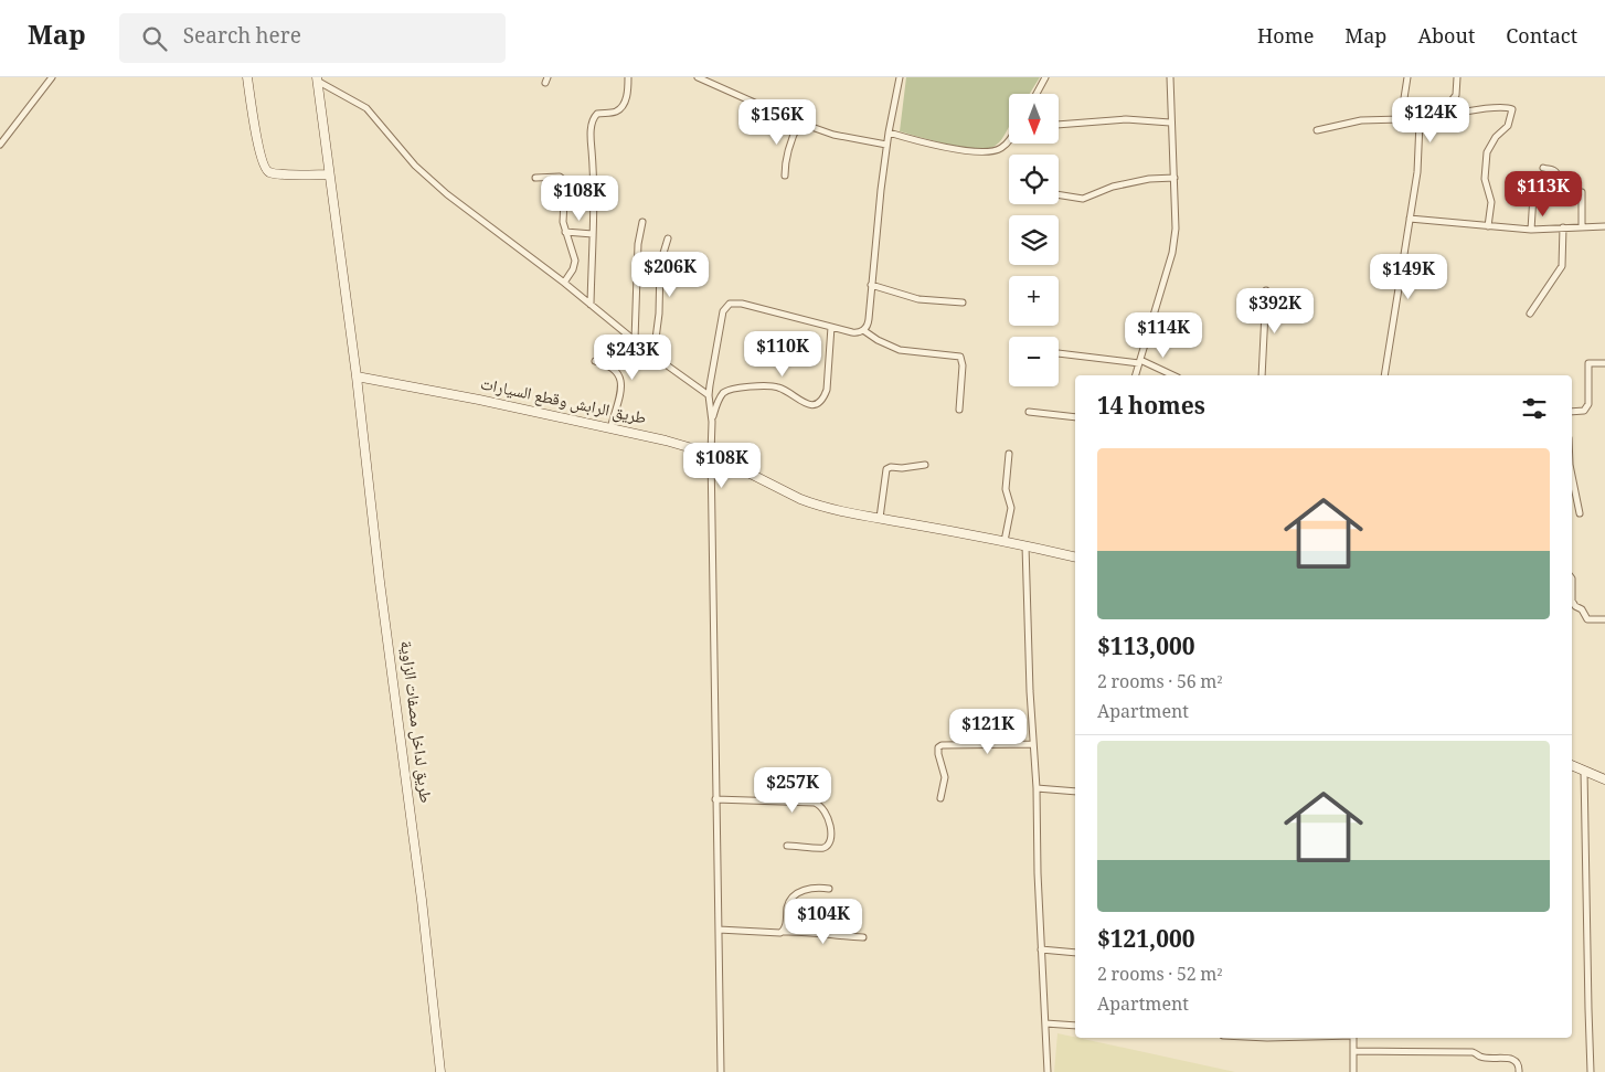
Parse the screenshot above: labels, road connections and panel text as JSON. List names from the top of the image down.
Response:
{
  "streets": {
    "main road": ["طريق الرابش وقطع السيارات", "طريق لداخل مصفات الزاوية"]
  },
  "crossings": [
    ["طريق الرابش وقطع السيارات", "طريق لداخل مصفات الزاوية"]
  ],
  "north": "bottom",
  "page": {
    "header": "Map",
    "search": "Search here",
    "nav": [
      "Home",
      "Map",
      "About",
      "Contact"
    ],
    "map_buttons": ["+", "−"],
    "price": [
      "$124K",
      "$156K",
      "$113K",
      "$108K",
      "$206K",
      "$149K",
      "$392K",
      "$114K",
      "$110K",
      "$243K",
      "$108K",
      "$121K",
      "$257K",
      "$104K"
    ],
    "heading": "14 homes",
    "list": [
      {
        "name": "$113,000",
        "note": "2 rooms · 56 m² · Apartment"
      },
      {
        "name": "$121,000",
        "note": "2 rooms · 52 m² · Apartment"
      }
    ]
  }
}
